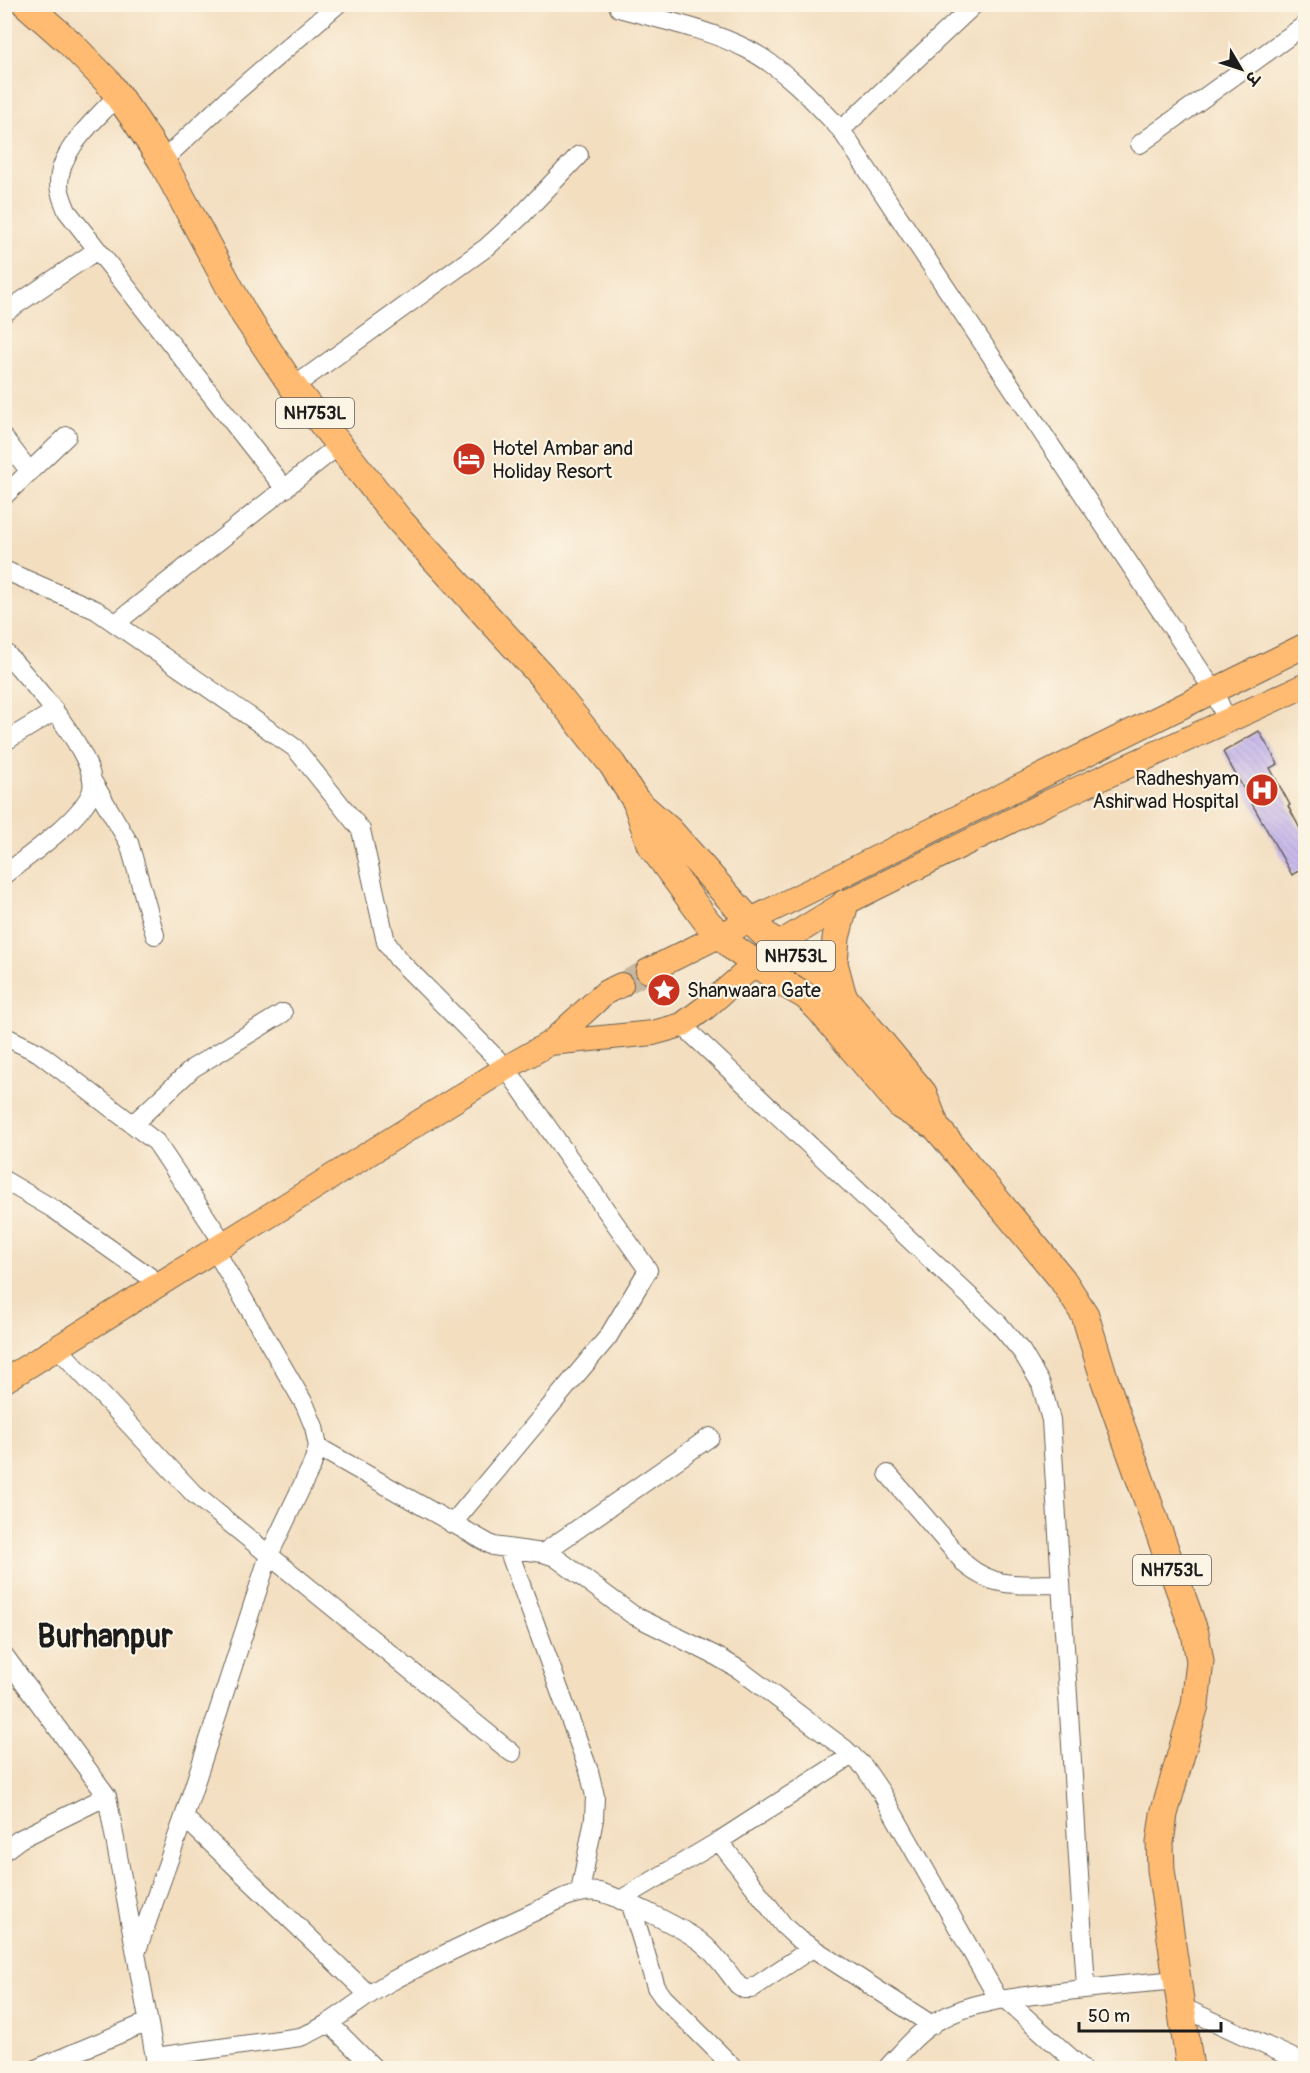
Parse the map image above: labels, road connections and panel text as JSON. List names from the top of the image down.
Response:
{
  "streets": {
    "highway": ["NH753L"]
  },
  "districts": ["Burhanpur"],
  "places": {
    "hotel": ["Hotel Ambar and Holiday Resort"],
    "hospital": ["Radheshyam Ashirwad Hospital"],
    "place": ["Shanwaara Gate"]
  },
  "scale_bar": "50 m",
  "north": "bottom right"
}
